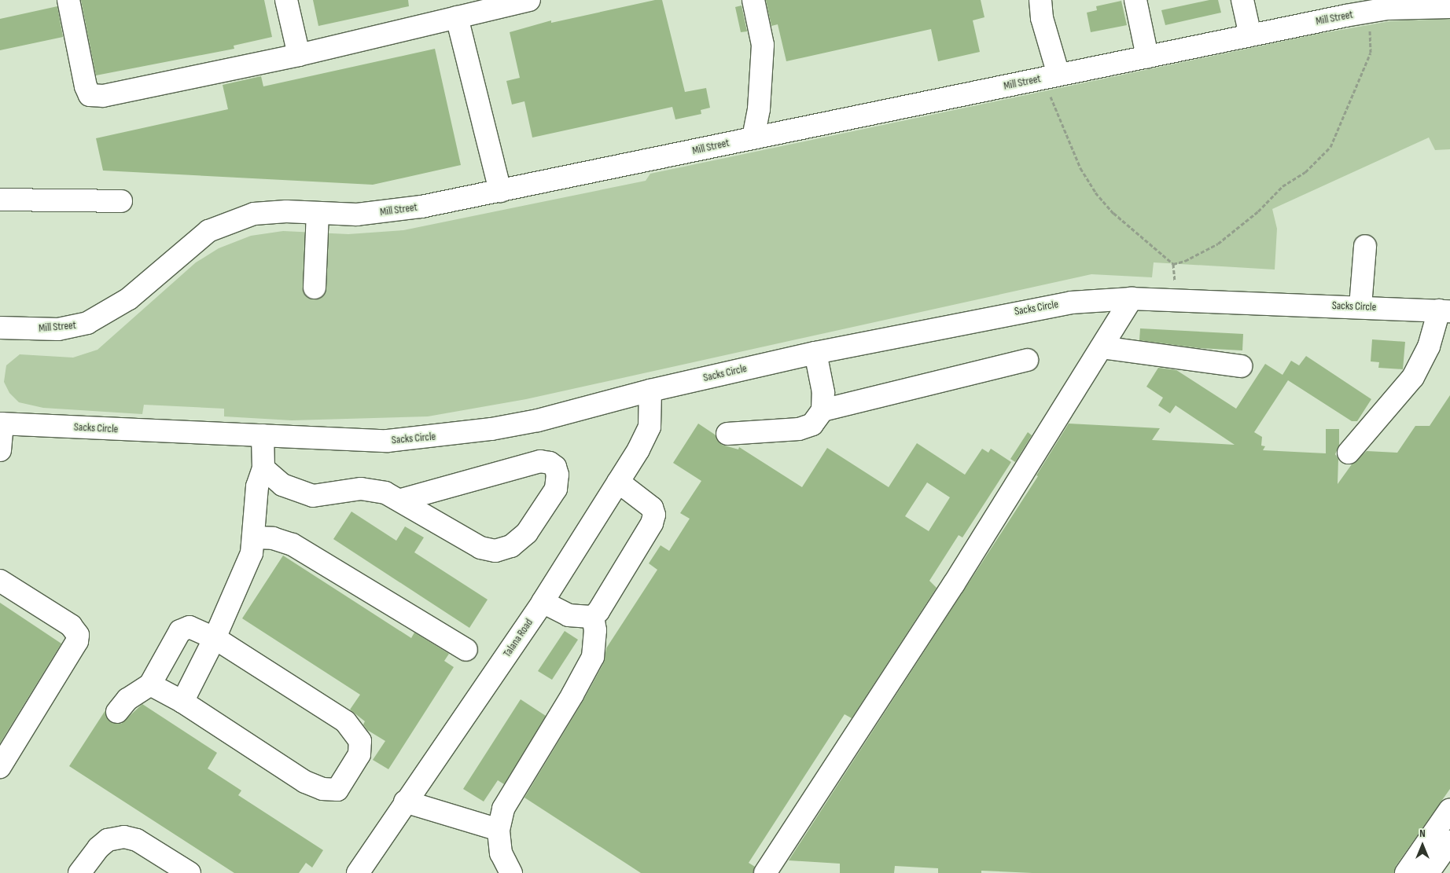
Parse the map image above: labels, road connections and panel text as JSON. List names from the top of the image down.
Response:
{
  "streets": {
    "street": ["Mill Street", "Sacks Circle", "Talana Road"]
  },
  "crossings": [
    ["Sacks Circle", "Talana Road"]
  ],
  "north": "top"
}
